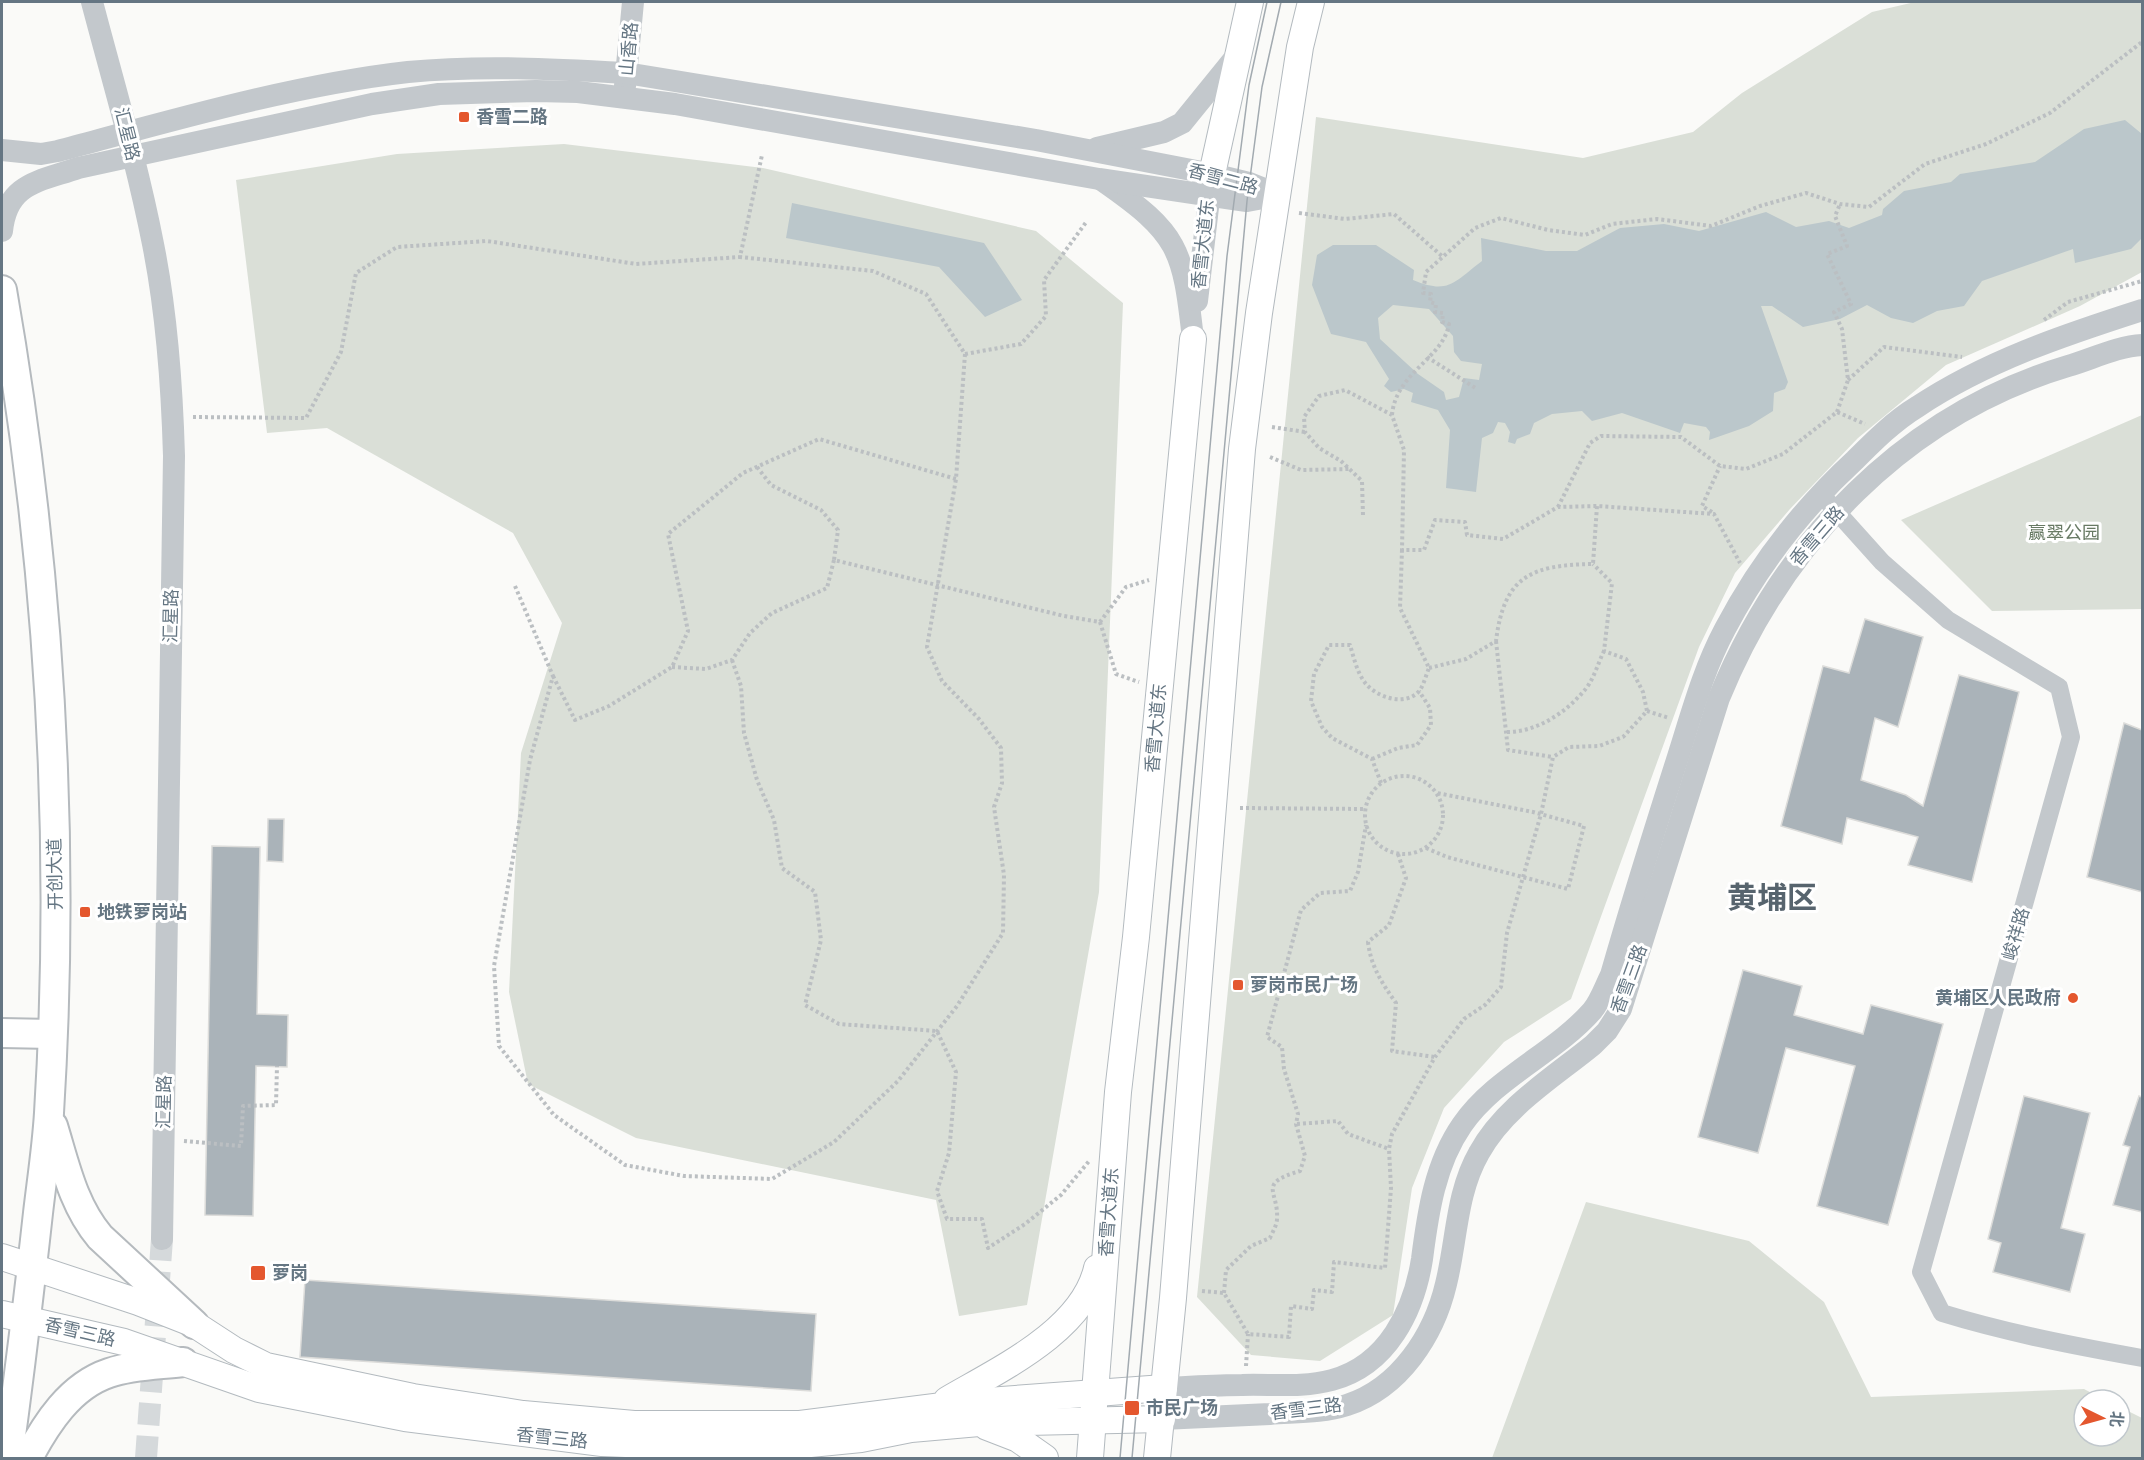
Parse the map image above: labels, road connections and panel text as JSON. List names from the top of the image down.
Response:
{
  "streets": {
    "main road": ["香雪大道东", "香雪三路", "开创大道"],
    "street": [
      "山香路",
      "汇星路",
      "香雪二路",
      "峻祥路"
    ]
  },
  "crossings": [
    ["山香路", "香雪二路"],
    ["汇星路", "香雪二路"],
    ["香雪二路", "香雪大道东"],
    ["香雪大道东", "香雪三路"],
    ["香雪三路", "开创大道"],
    ["香雪三路", "峻祥路"]
  ],
  "districts": ["黄埔区"],
  "parks": ["赢翠公园"],
  "places": {
    "transit": [
      "香雪二路",
      "地铁萝岗站",
      "萝岗市民广场",
      "萝岗",
      "市民广场"
    ],
    "other": ["黄埔区人民政府"]
  },
  "north": "right"
}
